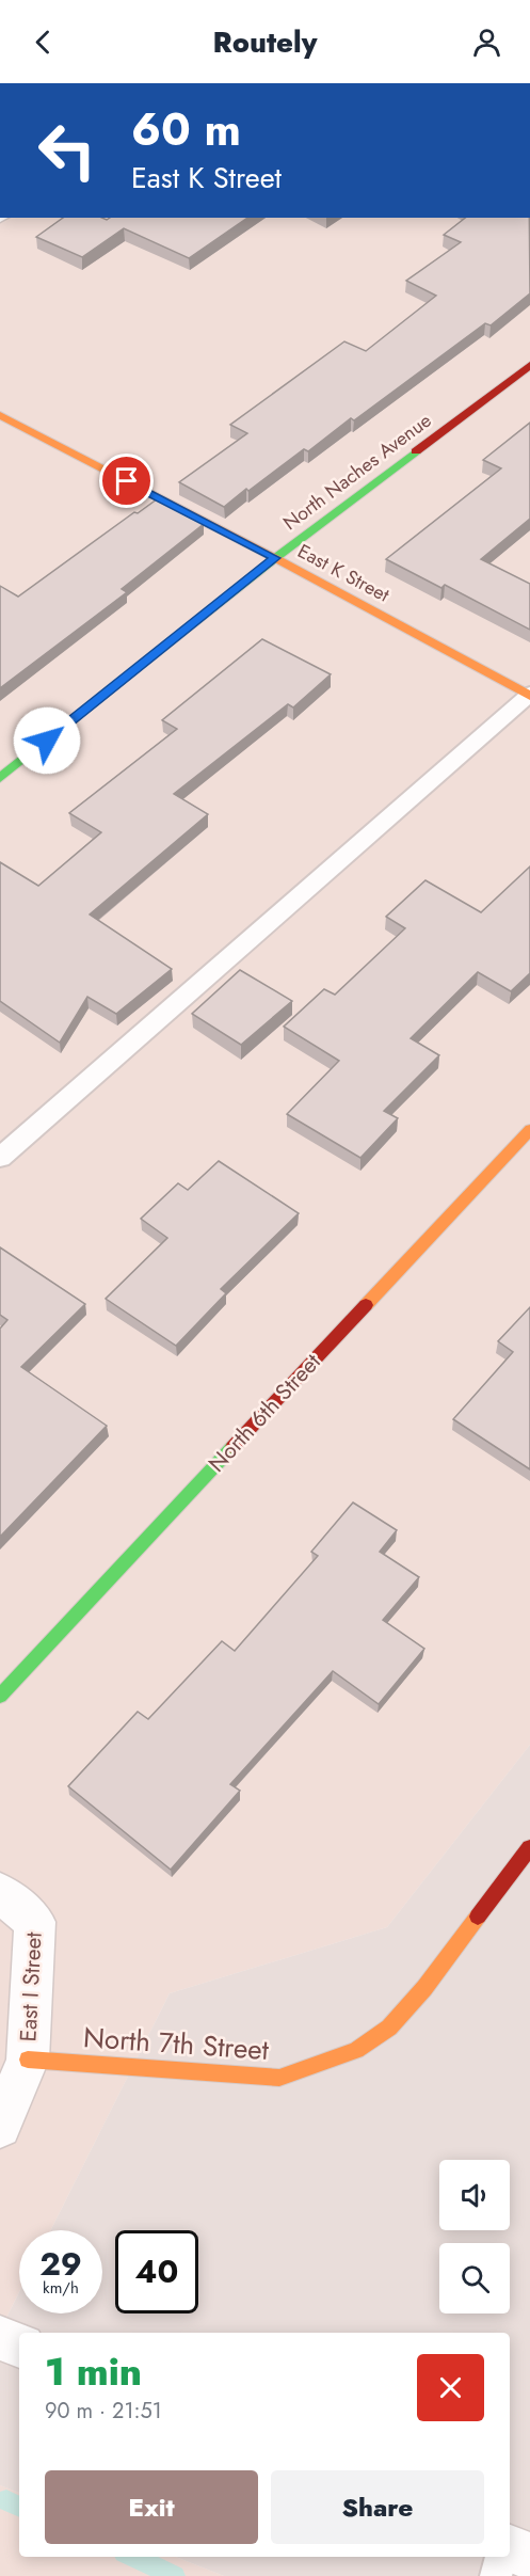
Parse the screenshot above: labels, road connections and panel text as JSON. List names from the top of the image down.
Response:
{
  "streets": {
    "street": [
      "North Naches Avenue",
      "East K Street",
      "North 6th Street",
      "East I Street",
      "North 7th Street"
    ]
  },
  "crossings": [
    ["North Naches Avenue", "East K Street"],
    ["East I Street", "North 7th Street"]
  ],
  "page": {
    "header": "Routely",
    "turn": ["60 m", "East K Street"],
    "speed": "29 km/h",
    "limit": "40",
    "heading": ["1 min", "90 m · 21:51"],
    "buttons": ["Exit", "Share"]
  }
}
